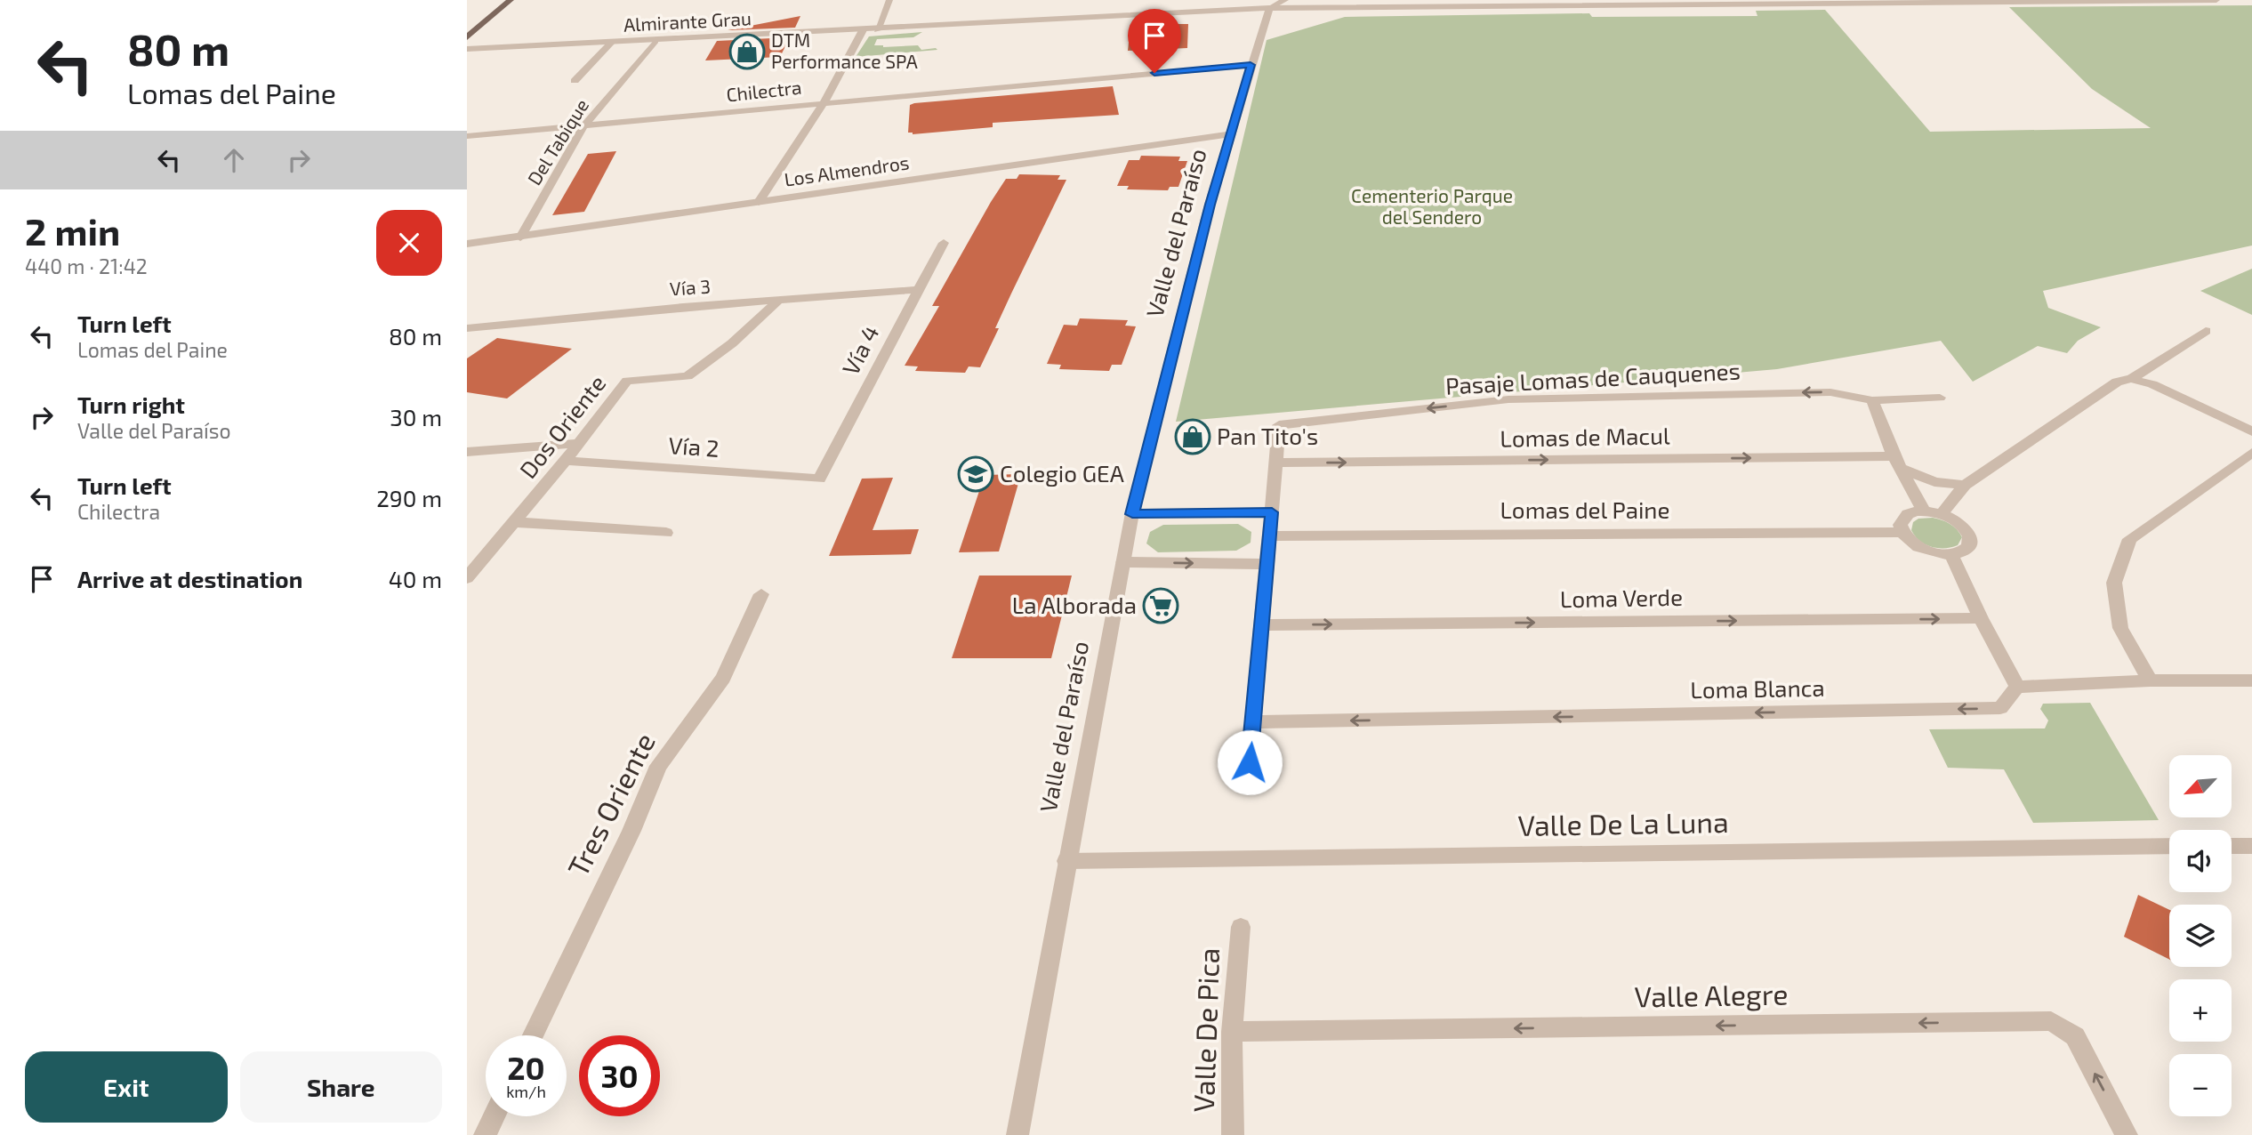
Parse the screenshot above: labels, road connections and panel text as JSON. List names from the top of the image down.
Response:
{
  "streets": {
    "street": [
      "Almirante Grau",
      "Chilectra",
      "Del Tabique",
      "Los Almendros",
      "Valle del Paraíso",
      "Vía 3",
      "Vía 4",
      "Pasaje Lomas de Cauquenes",
      "Dos Oriente",
      "Lomas de Macul",
      "Vía 2",
      "Lomas del Paine",
      "Loma Verde",
      "Loma Blanca",
      "Tres Oriente",
      "Valle De La Luna",
      "Valle Alegre",
      "Valle De Pica"
    ]
  },
  "crossings": [
    ["Almirante Grau", "Del Tabique"],
    ["Almirante Grau", "Valle del Paraíso"],
    ["Chilectra", "Del Tabique"],
    ["Chilectra", "Valle del Paraíso"],
    ["Del Tabique", "Los Almendros"],
    ["Los Almendros", "Valle del Paraíso"],
    ["Valle del Paraíso", "Valle De La Luna"],
    ["Vía 3", "Vía 4"],
    ["Vía 3", "Dos Oriente"],
    ["Vía 4", "Vía 2"],
    ["Pasaje Lomas de Cauquenes", "Lomas de Macul"],
    ["Dos Oriente", "Vía 2"],
    ["Valle Alegre", "Valle De Pica"]
  ],
  "one_way": [
    "Pasaje Lomas de Cauquenes",
    "Lomas de Macul",
    "Loma Verde",
    "Loma Blanca",
    "Valle Alegre"
  ],
  "parks": ["Cementerio Parque del Sendero"],
  "places": {
    "shop": ["DTM Performance SPA", "Pan Tito's"],
    "school or university": ["Colegio GEA"],
    "supermarket": ["La Alborada"]
  },
  "north": "bottom left",
  "page": {
    "turn": ["80 m", "Lomas del Paine"],
    "heading": ["2 min", "440 m · 21:42"],
    "list": [
      {
        "name": "Turn left",
        "note": "Lomas del Paine",
        "value": "80 m"
      },
      {
        "name": "Turn right",
        "note": "Valle del Paraíso",
        "value": "30 m"
      },
      {
        "name": "Turn left",
        "note": "Chilectra",
        "value": "290 m"
      },
      {
        "name": "Arrive at destination",
        "value": "40 m"
      }
    ],
    "map_buttons": ["+", "−"],
    "speed": "20 km/h",
    "limit": "30",
    "buttons": ["Exit", "Share"]
  }
}
